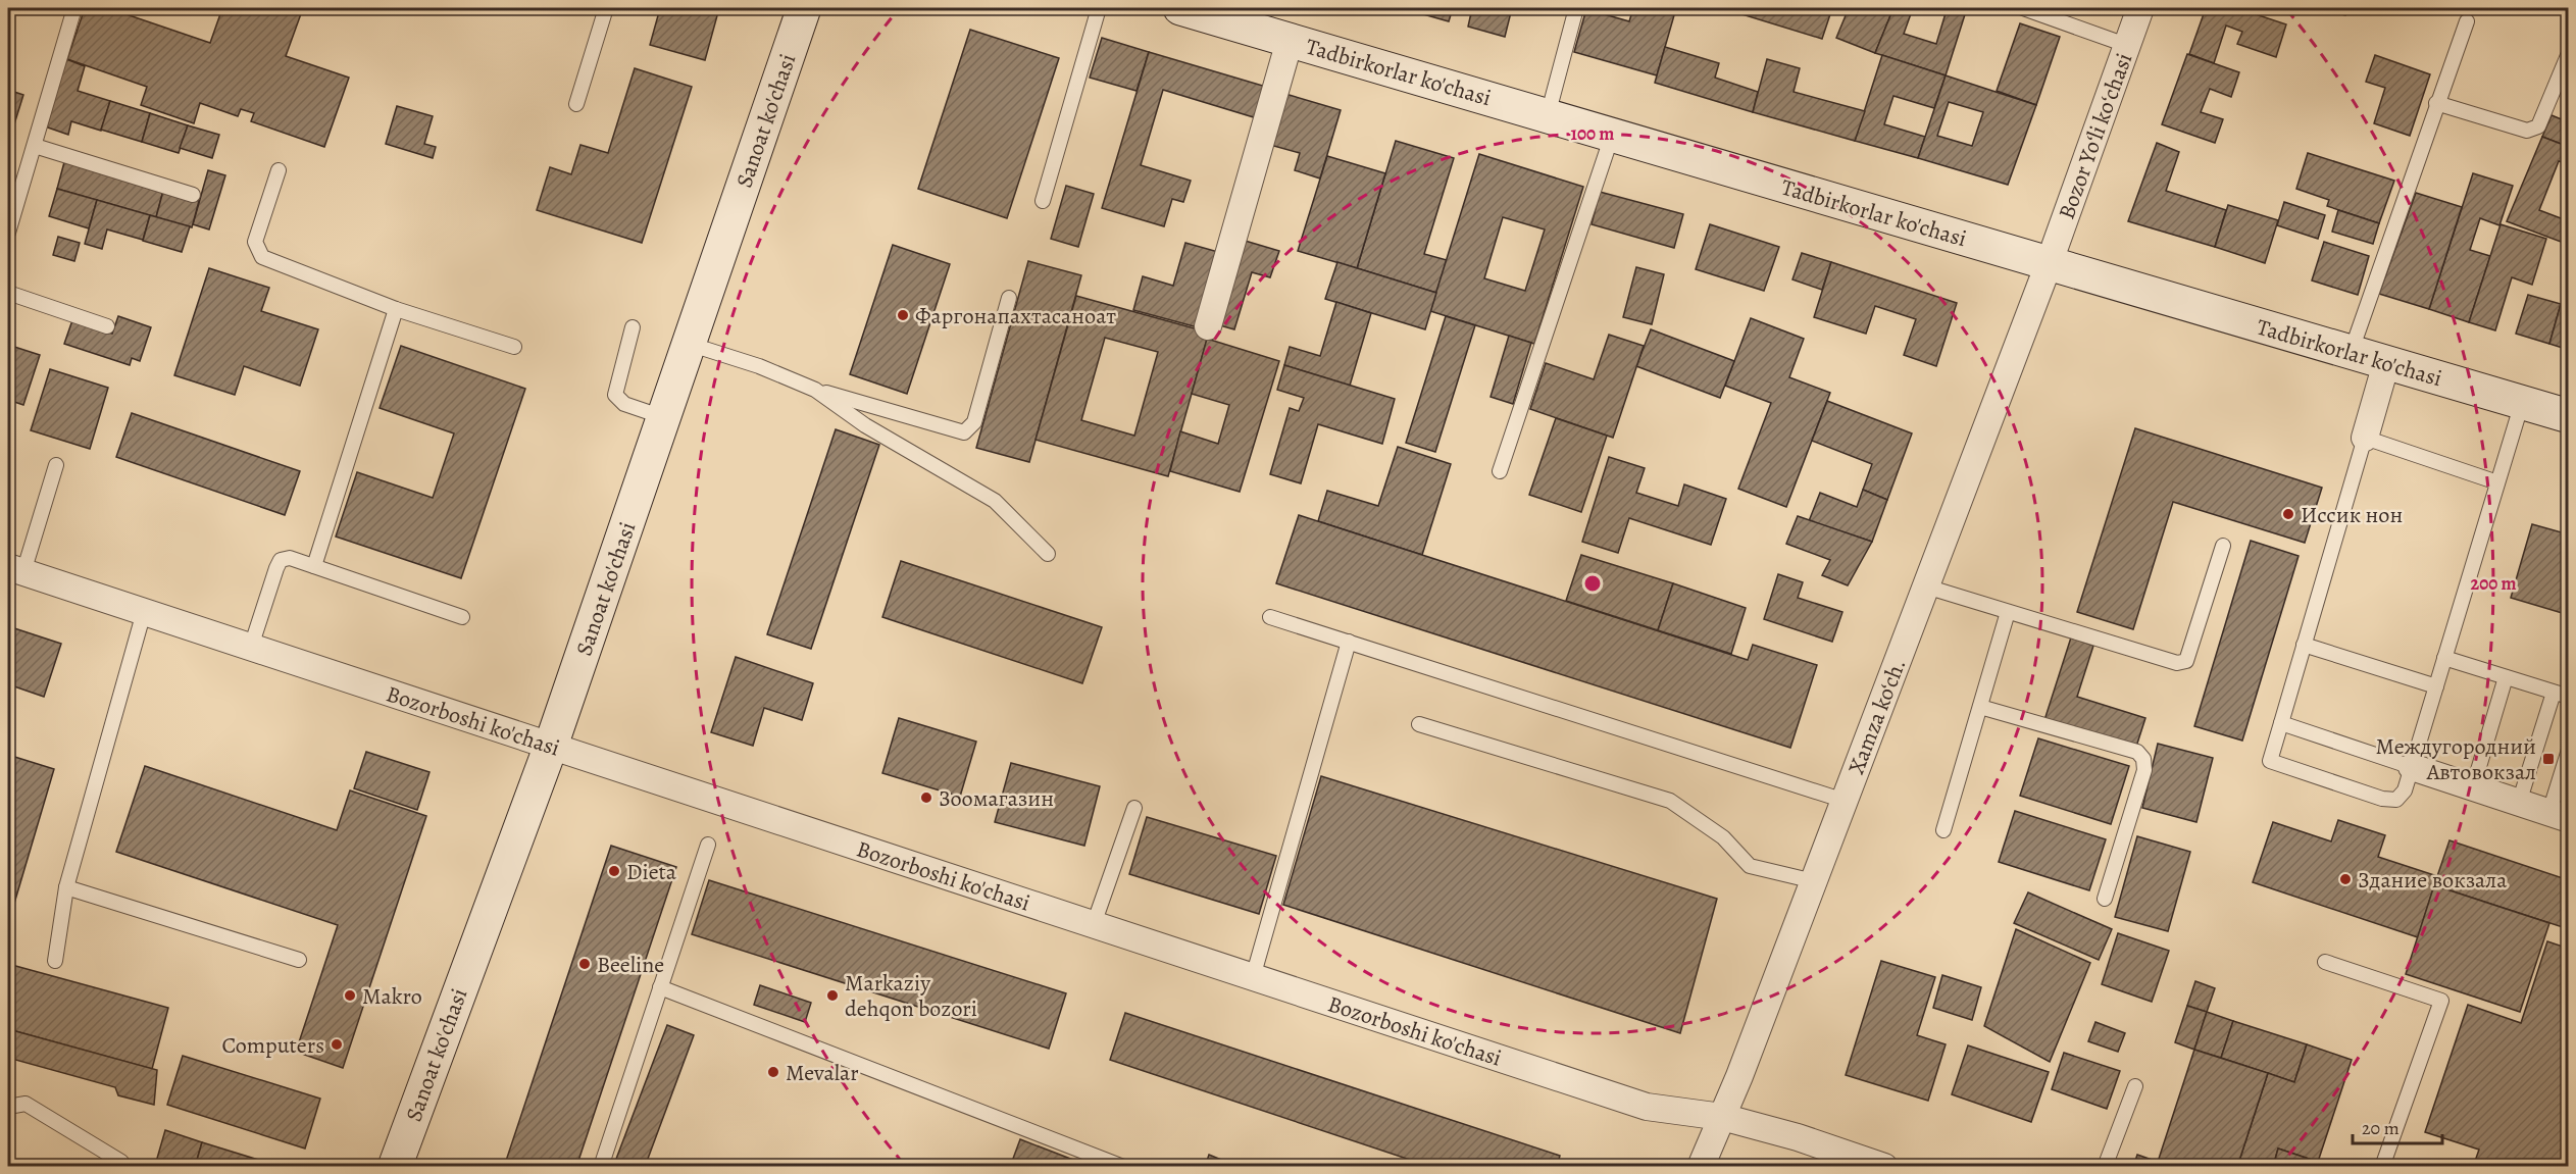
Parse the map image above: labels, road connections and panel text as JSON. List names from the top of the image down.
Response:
{
  "streets": {
    "main road": ["Tadbirkorlar ko'chasi", "Sanoat ko'chasi"],
    "street": ["Bozor Yoʻli koʻchasi", "Xamza ko‘ch.", "Bozorboshi ko'chasi"]
  },
  "crossings": [
    ["Tadbirkorlar ko'chasi", "Bozor Yoʻli koʻchasi"],
    ["Tadbirkorlar ko'chasi", "Xamza ko‘ch."],
    ["Sanoat ko'chasi", "Bozorboshi ko'chasi"],
    ["Bozor Yoʻli koʻchasi", "Xamza ko‘ch."],
    ["Xamza ko‘ch.", "Bozorboshi ko'chasi"]
  ],
  "places": {
    "other": [
      "Фаргонапахтасаноат",
      "Иссик нон",
      "Зоомагазин",
      "Dieta",
      "Здание вокзала",
      "Beeline",
      "Makro",
      "Markaziy dehqon bozori",
      "Computers",
      "Mevalar"
    ],
    "transit": ["Междугородний Автовокзал"]
  },
  "scale_bar": "20 m",
  "rings": ["100 m", "200 m"]
}
